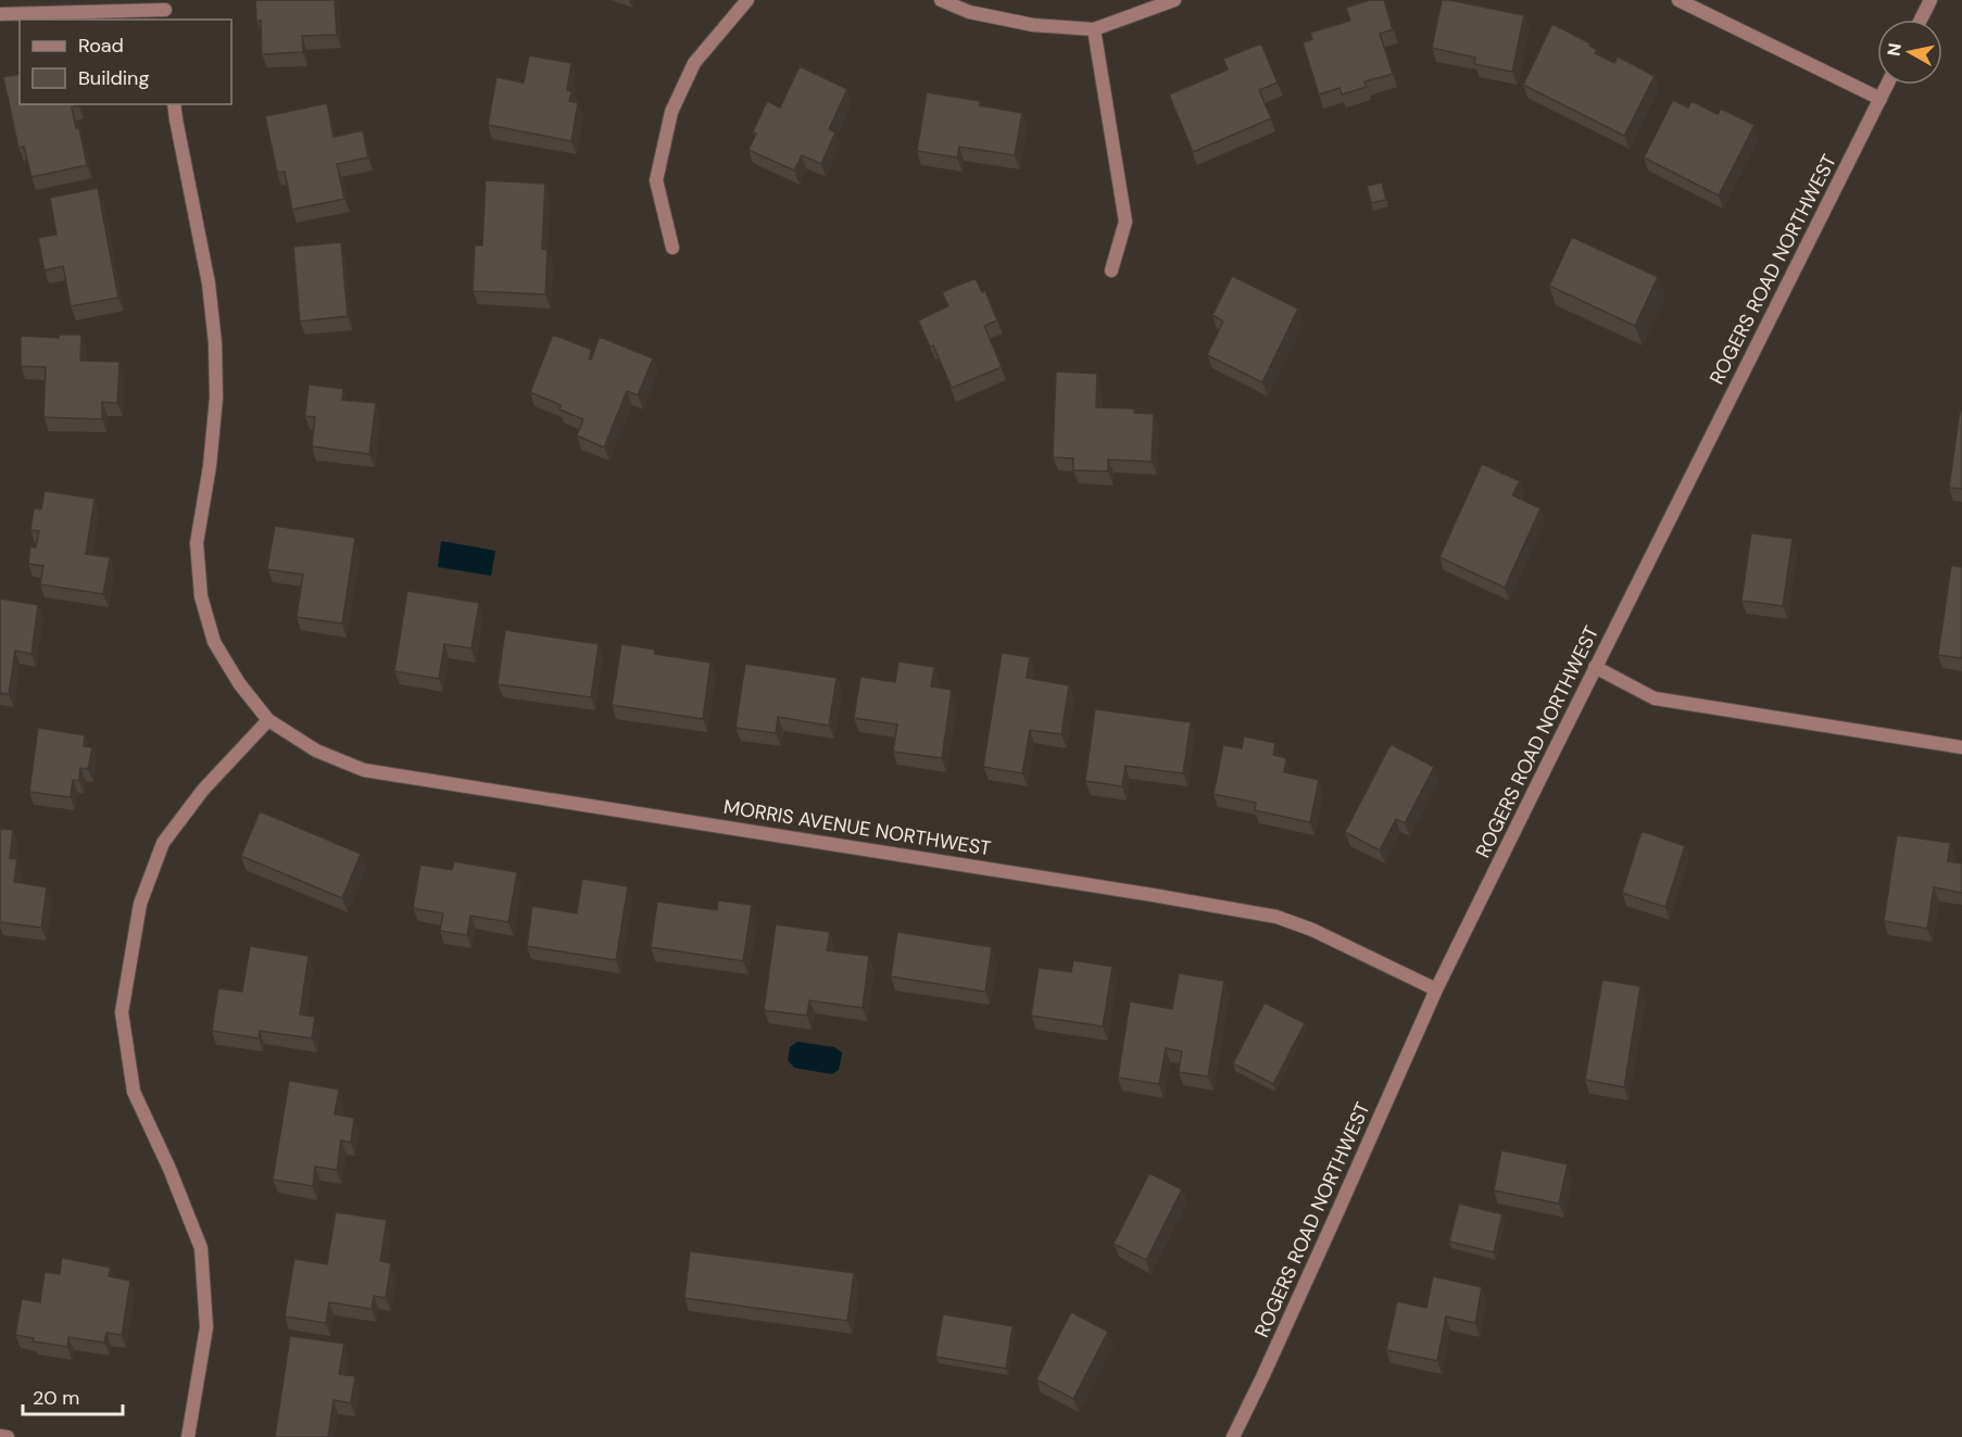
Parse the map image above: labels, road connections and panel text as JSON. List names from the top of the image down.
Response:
{
  "streets": {
    "street": ["ROGERS ROAD NORTHWEST", "MORRIS AVENUE NORTHWEST"]
  },
  "crossings": [
    ["ROGERS ROAD NORTHWEST", "MORRIS AVENUE NORTHWEST"]
  ],
  "legend": ["Road", "Building"],
  "scale_bar": "20 m",
  "north": "left"
}
